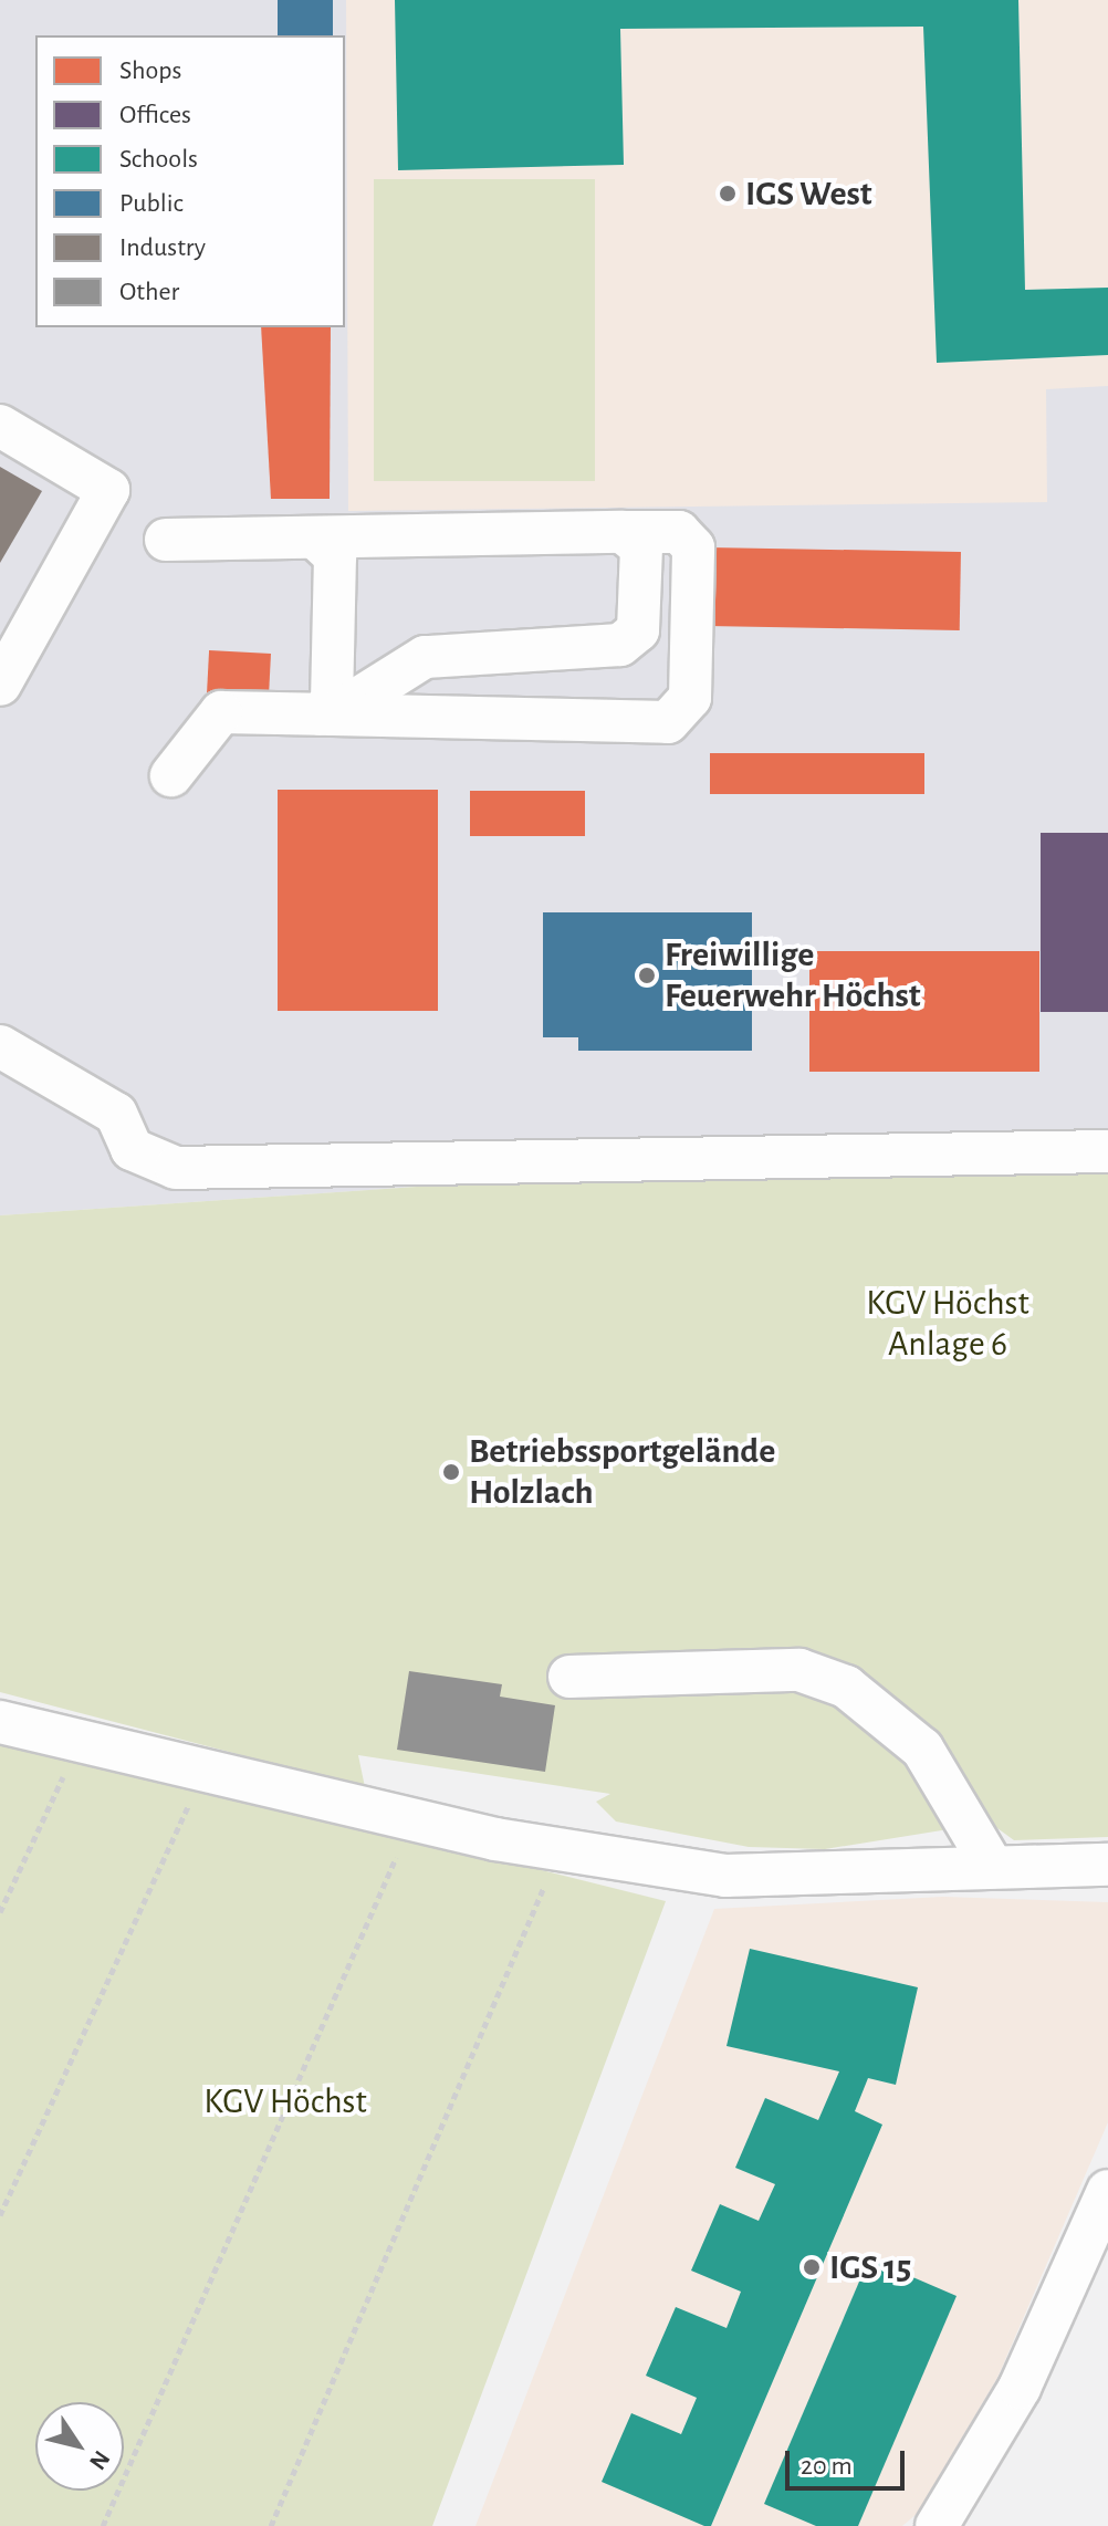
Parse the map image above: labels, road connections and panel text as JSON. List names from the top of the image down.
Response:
{
  "parks": ["KGV Höchst Anlage 6", "KGV Höchst"],
  "places": [
    "IGS West",
    "Freiwillige Feuerwehr Höchst",
    "Betriebssportgelände Holzlach",
    "IGS 15"
  ],
  "legend": [
    "Shops",
    "Offices",
    "Schools",
    "Public",
    "Industry",
    "Other"
  ],
  "scale_bar": "20 m",
  "north": "bottom right"
}
